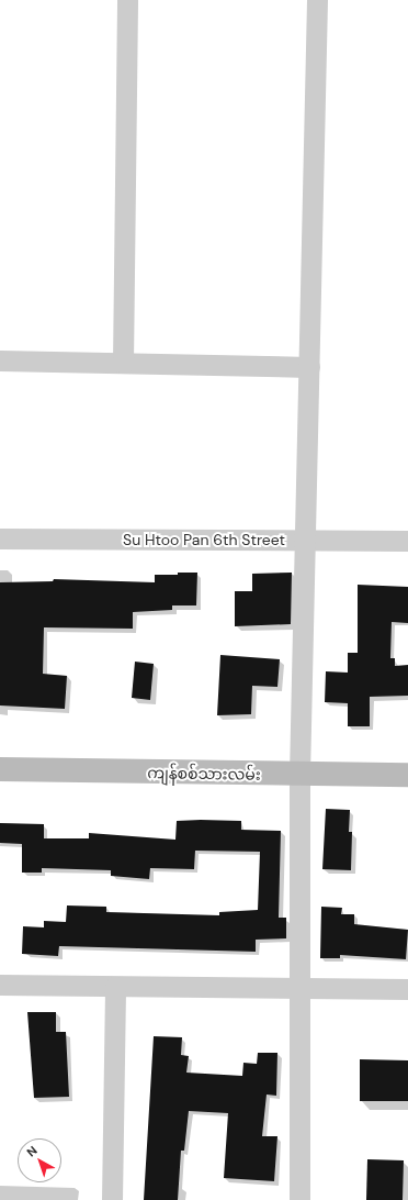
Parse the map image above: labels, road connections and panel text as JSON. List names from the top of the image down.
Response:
{
  "streets": {
    "street": ["Su Htoo Pan 6th Street", "ကျန်စစ်သားလမ်း"]
  },
  "north": "top left"
}
